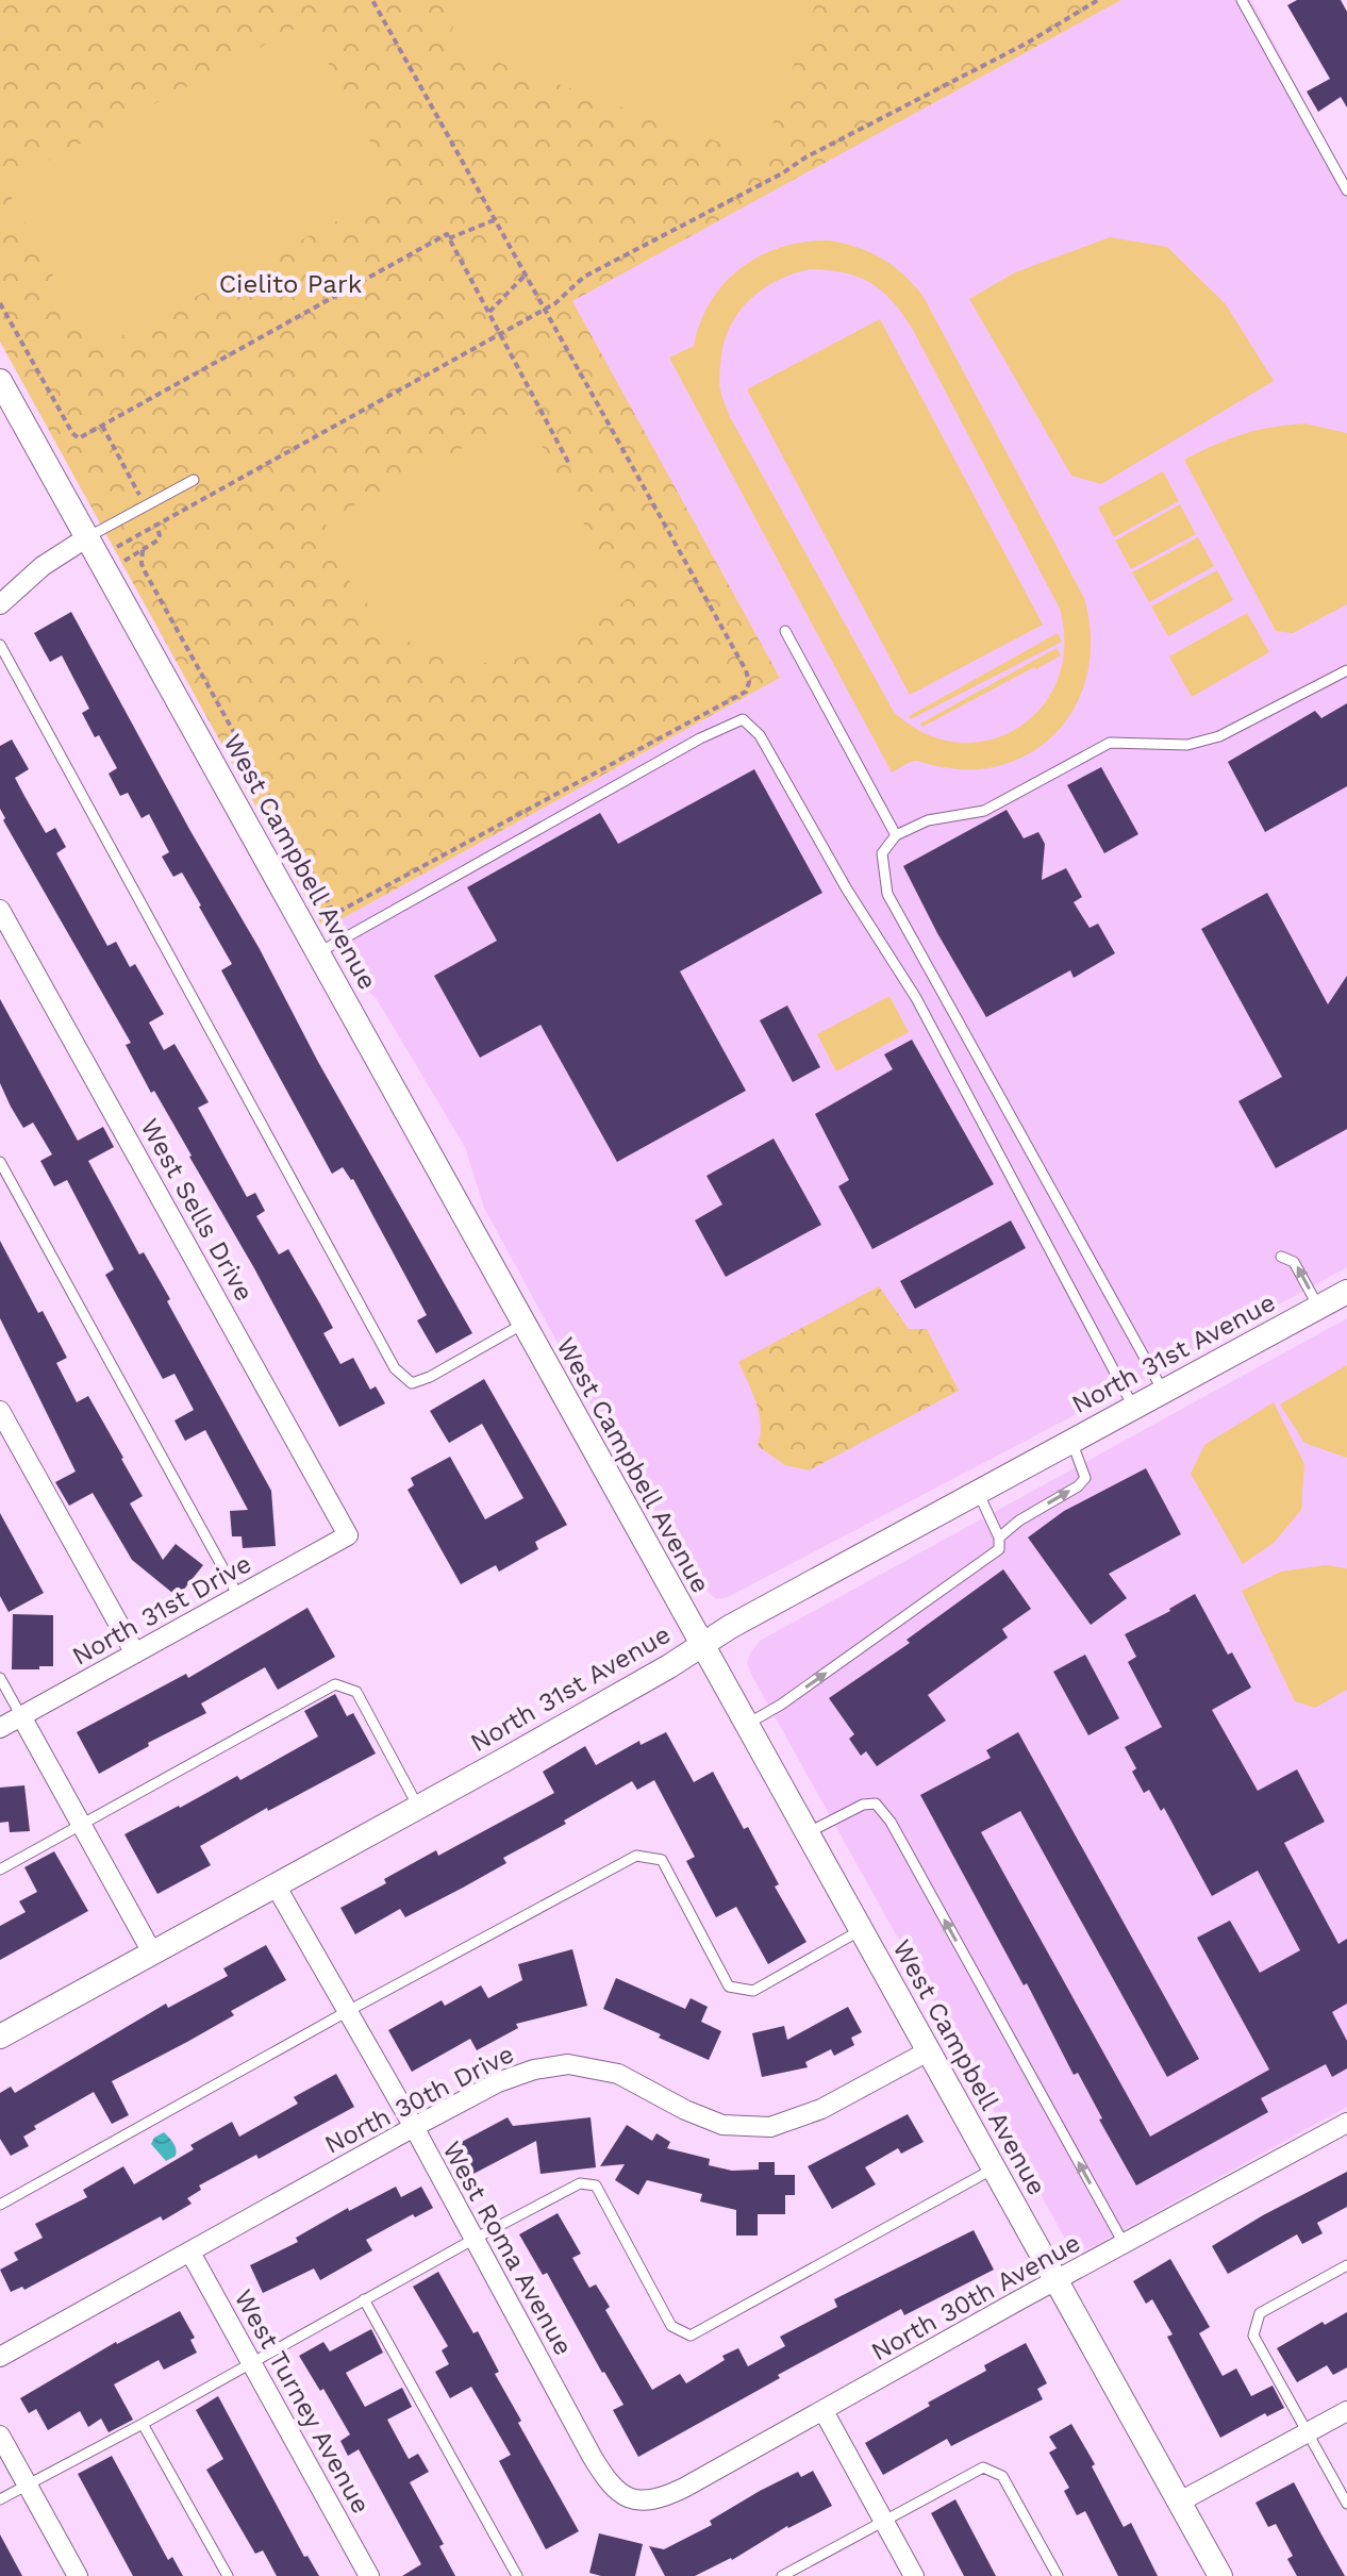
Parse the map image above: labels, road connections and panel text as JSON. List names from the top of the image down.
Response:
{
  "streets": {
    "street": [
      "West Campbell Avenue",
      "West Sells Drive",
      "North 31st Avenue",
      "North 31st Drive",
      "North 30th Drive",
      "West Roma Avenue",
      "North 30th Avenue",
      "West Turney Avenue"
    ]
  },
  "crossings": [
    ["West Campbell Avenue", "North 31st Avenue"],
    ["West Campbell Avenue", "North 30th Drive"],
    ["West Campbell Avenue", "North 30th Avenue"],
    ["West Sells Drive", "North 31st Drive"],
    ["North 31st Avenue", "West Roma Avenue"],
    ["North 30th Drive", "West Roma Avenue"],
    ["North 30th Drive", "West Turney Avenue"],
    ["West Roma Avenue", "North 30th Avenue"]
  ],
  "parks": ["Cielito Park"]
}
